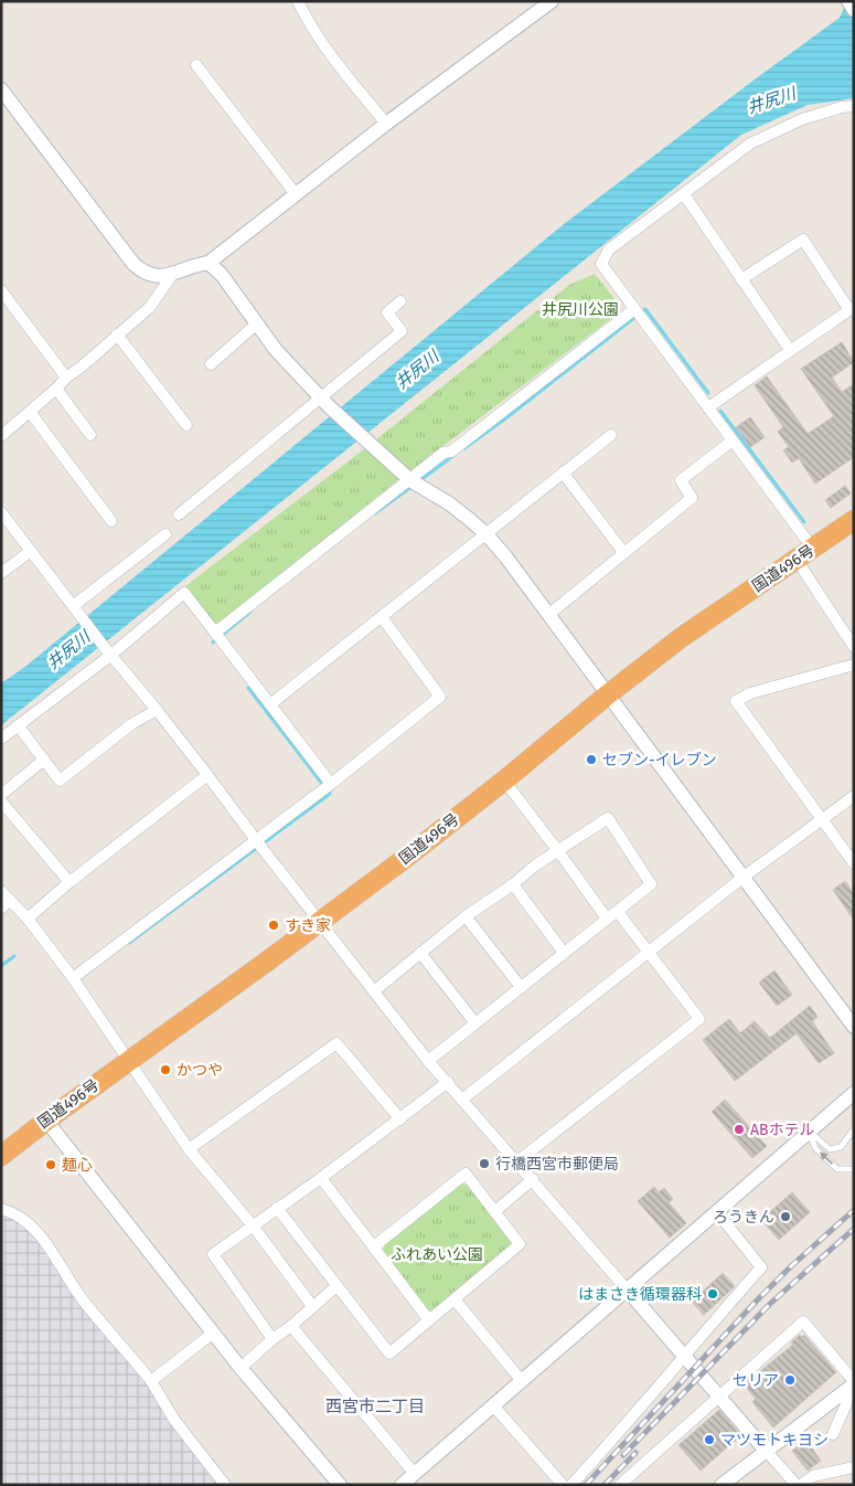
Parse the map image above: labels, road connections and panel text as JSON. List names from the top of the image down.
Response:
{
  "streets": {
    "highway": ["国道496号"]
  },
  "districts": ["西宮市二丁目"],
  "water": ["井尻川"],
  "parks": ["井尻川公園", "ふれあい公園"],
  "places": [
    "セブン-イレブン",
    "すき家",
    "かつや",
    "ABホテル",
    "行橋西宮市郵便局",
    "麺心",
    "ろうきん",
    "はまさき循環器科",
    "セリア",
    "マツモトキヨシ"
  ]
}
